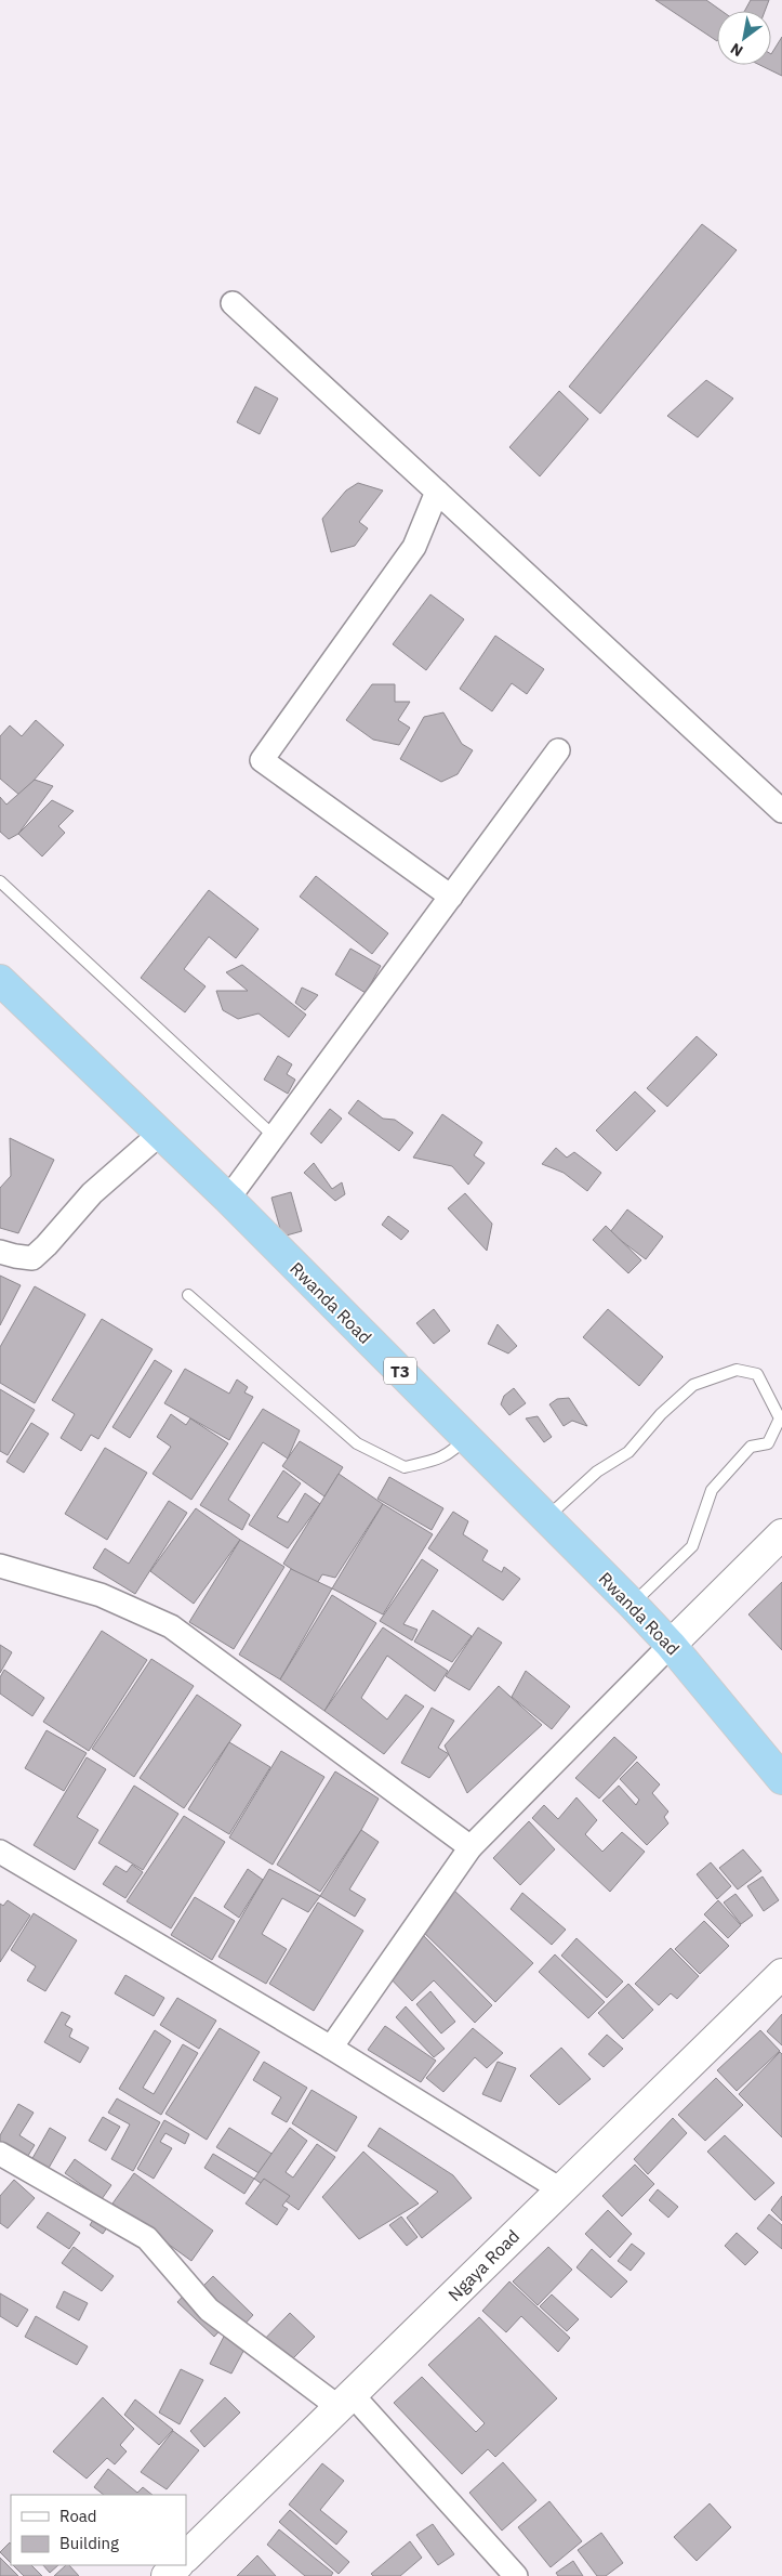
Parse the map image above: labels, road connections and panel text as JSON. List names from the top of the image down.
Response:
{
  "streets": {
    "highway": ["Rwanda Road", "T3"],
    "street": ["Ngaya Road"]
  },
  "legend": ["Road", "Building"],
  "north": "bottom left"
}
